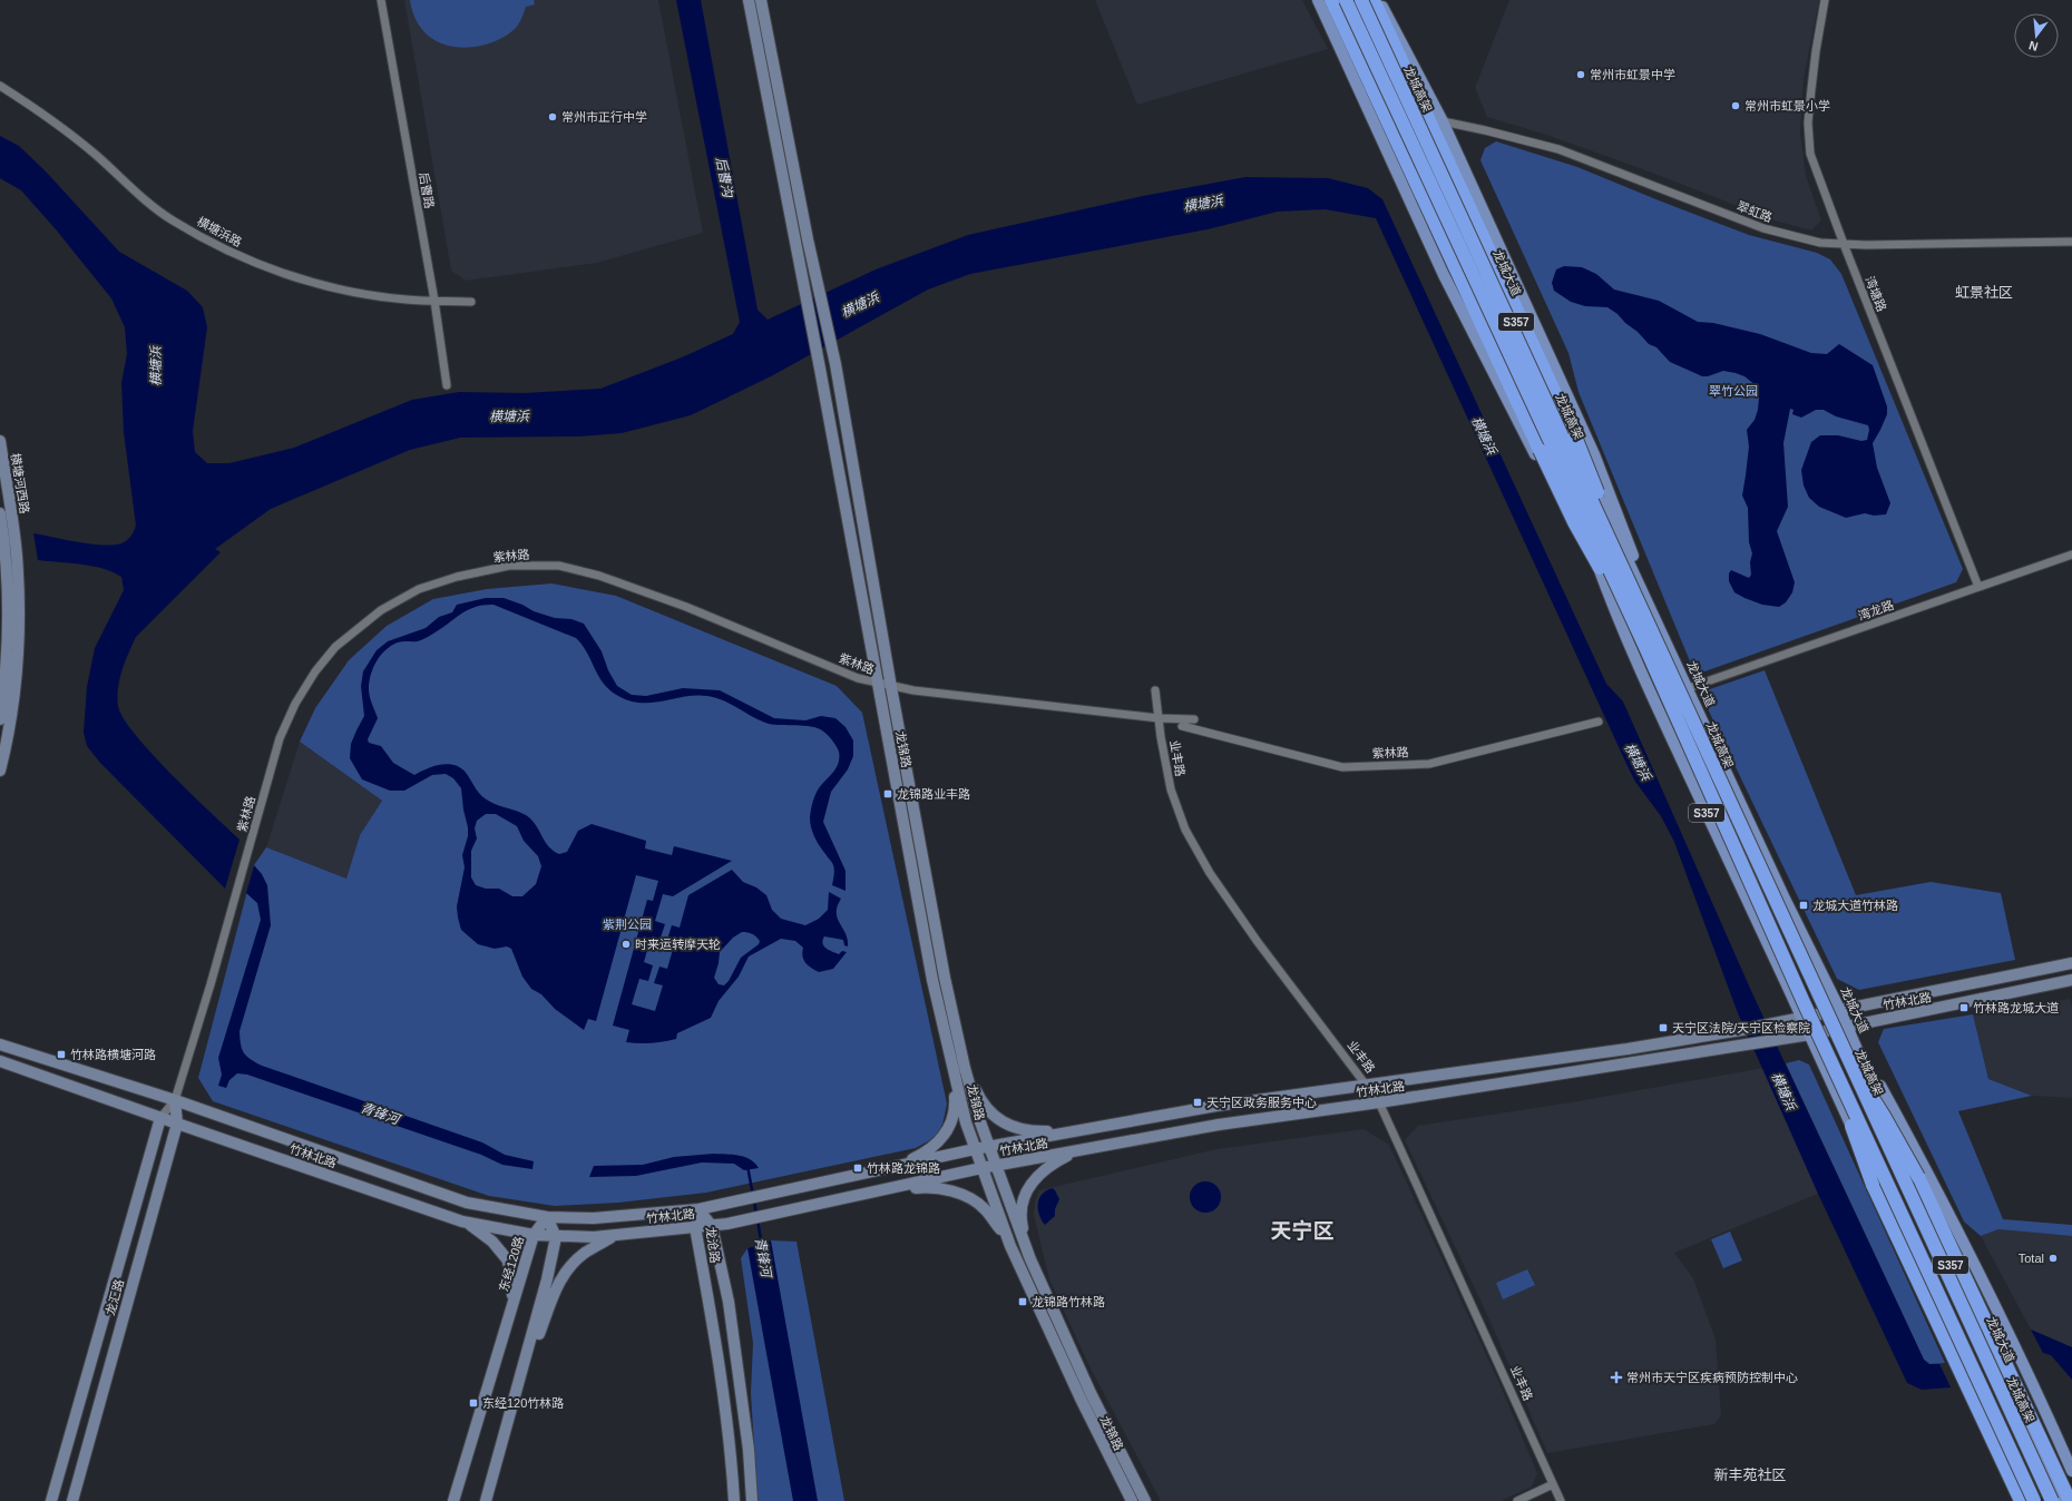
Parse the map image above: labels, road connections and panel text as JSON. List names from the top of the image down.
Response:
{
  "streets": {
    "highway": ["龙城高架"],
    "main road": [
      "龙城大道",
      "S357",
      "横塘河西路",
      "龙锦路",
      "竹林北路",
      "龙沧路",
      "东经120路",
      "龙汇路"
    ],
    "street": [
      "后曹路",
      "翠虹路",
      "横塘浜路",
      "湾塘路",
      "紫林路",
      "湾龙路",
      "业丰路"
    ]
  },
  "crossings": [
    ["龙城高架", "龙城大道"],
    ["后曹路", "横塘浜路"],
    ["翠虹路", "湾塘路"],
    ["龙城大道", "湾龙路"],
    ["龙城大道", "竹林北路"],
    ["湾塘路", "湾龙路"],
    ["S357", "竹林北路"],
    ["紫林路", "龙锦路"],
    ["紫林路", "业丰路"],
    ["紫林路", "竹林北路"],
    ["紫林路", "龙汇路"],
    ["龙锦路", "竹林北路"],
    ["业丰路", "竹林北路"],
    ["竹林北路", "龙沧路"],
    ["竹林北路", "东经120路"],
    ["竹林北路", "龙汇路"]
  ],
  "districts": ["虹景社区", "天宁区", "新丰苑社区"],
  "water": ["后曹沟", "横塘浜", "青锋河"],
  "parks": ["翠竹公园", "紫荆公园"],
  "places": {
    "other": [
      "常州市虹景中学",
      "常州市虹景小学",
      "常州市正行中学",
      "时来运转摩天轮",
      "Total"
    ],
    "transit": [
      "龙锦路业丰路",
      "龙城大道竹林路",
      "竹林路龙城大道",
      "天宁区法院/天宁区检察院",
      "竹林路横塘河路",
      "天宁区政务服务中心",
      "竹林路龙锦路",
      "龙锦路竹林路",
      "东经120竹林路"
    ],
    "health": ["常州市天宁区疾病预防控制中心"]
  },
  "north": "bottom"
}
